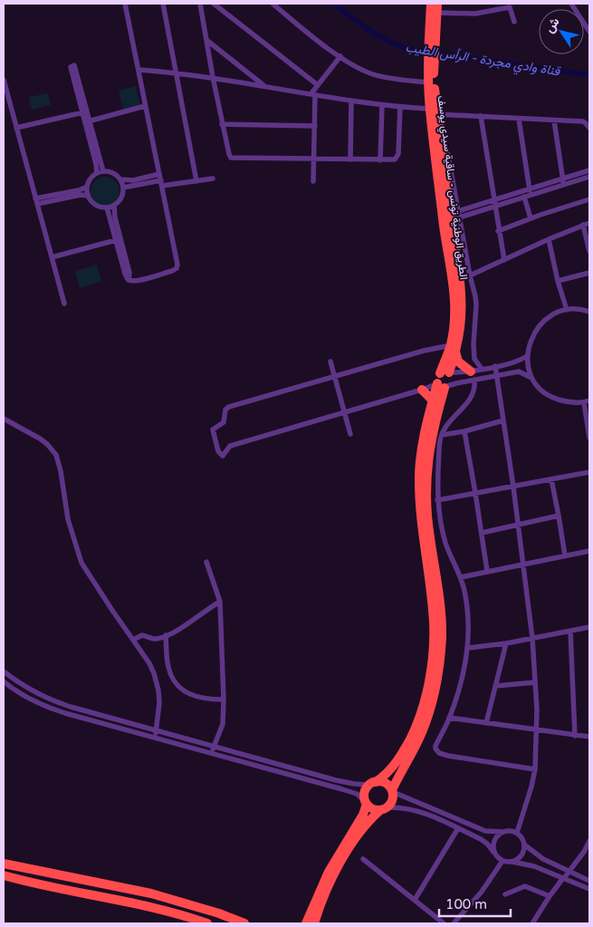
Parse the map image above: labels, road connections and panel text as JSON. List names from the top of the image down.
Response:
{
  "streets": {
    "highway": ["الطريق الوطنية تونس - ساقية سيدي يوسف"]
  },
  "water": ["قناة وادي مجردة - الرأس الطيب"],
  "scale_bar": "100 m",
  "north": "top left"
}
